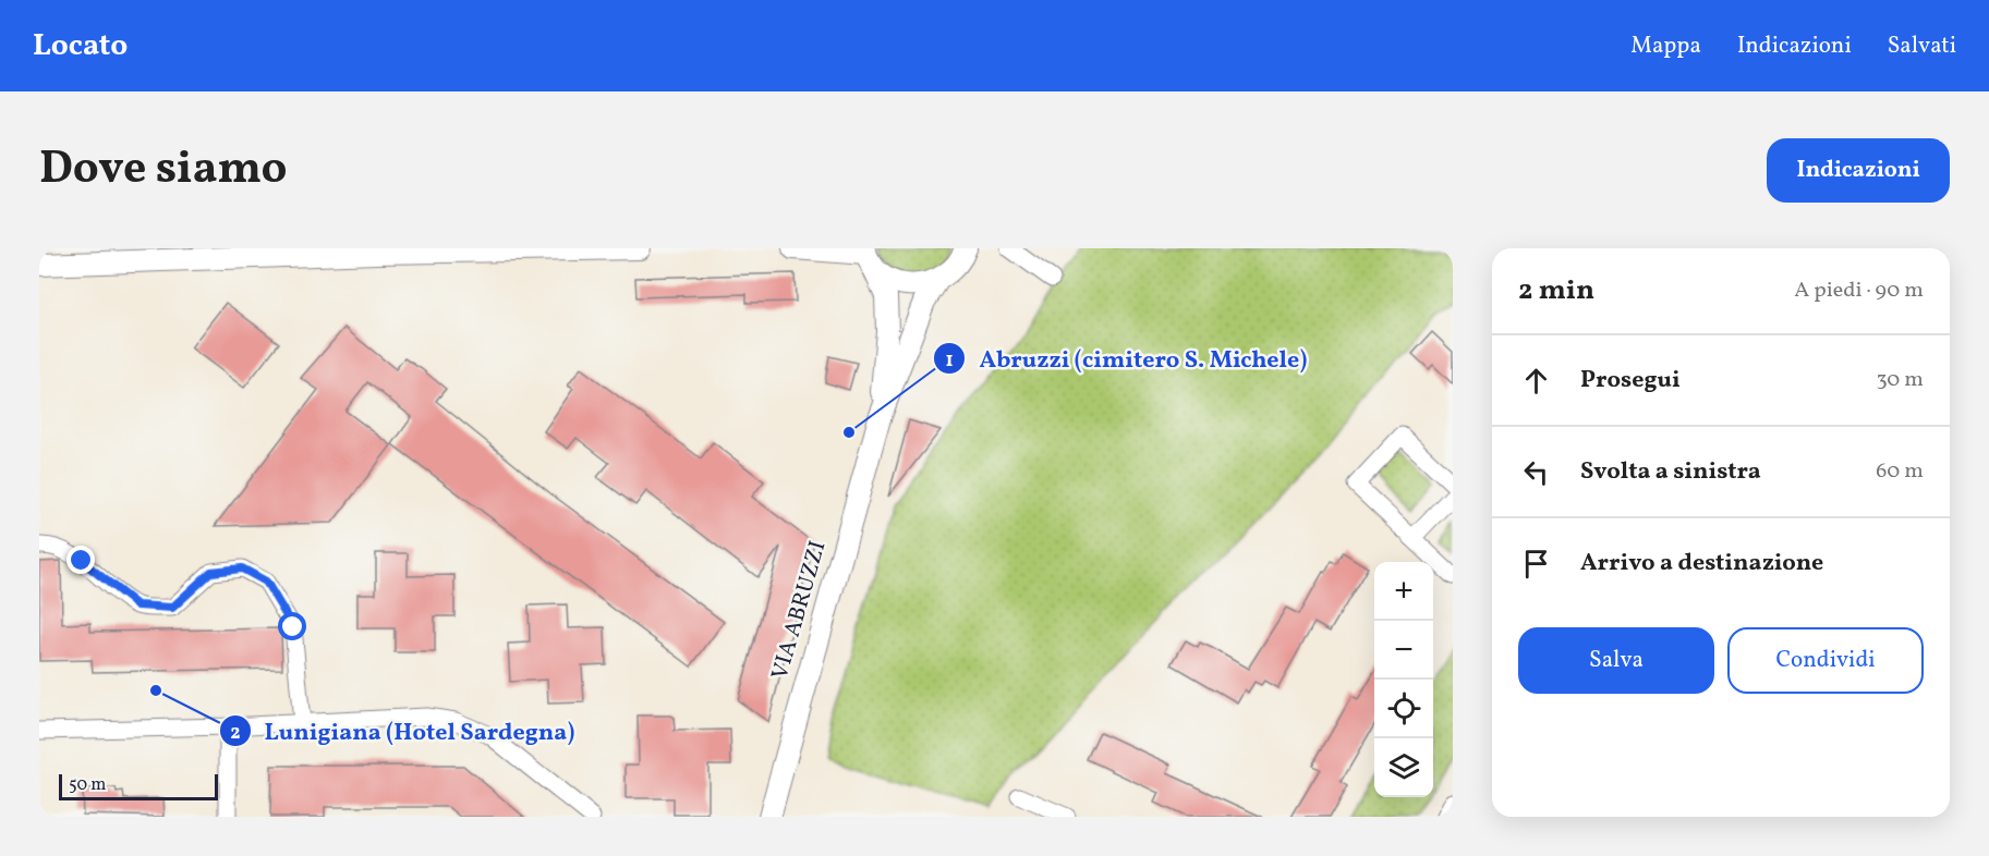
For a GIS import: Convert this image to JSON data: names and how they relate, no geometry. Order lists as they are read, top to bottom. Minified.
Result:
{"streets":{"street":["VIA ABRUZZI"]},"places":["Abruzzi (cimitero S. Michele)","Lunigiana (Hotel Sardegna)"],"scale_bar":"50 m","page":{"header":"Locato","nav":["Mappa","Indicazioni","Salvati"],"title":"Dove siamo","buttons":["Indicazioni",["Salva","Condividi"]],"heading":["2 min","A piedi · 90 m"],"list":[["Prosegui","30 m"],["Svolta a sinistra","60 m"],"Arrivo a destinazione"],"map_buttons":["+","−"],"scale":"50 m"}}
